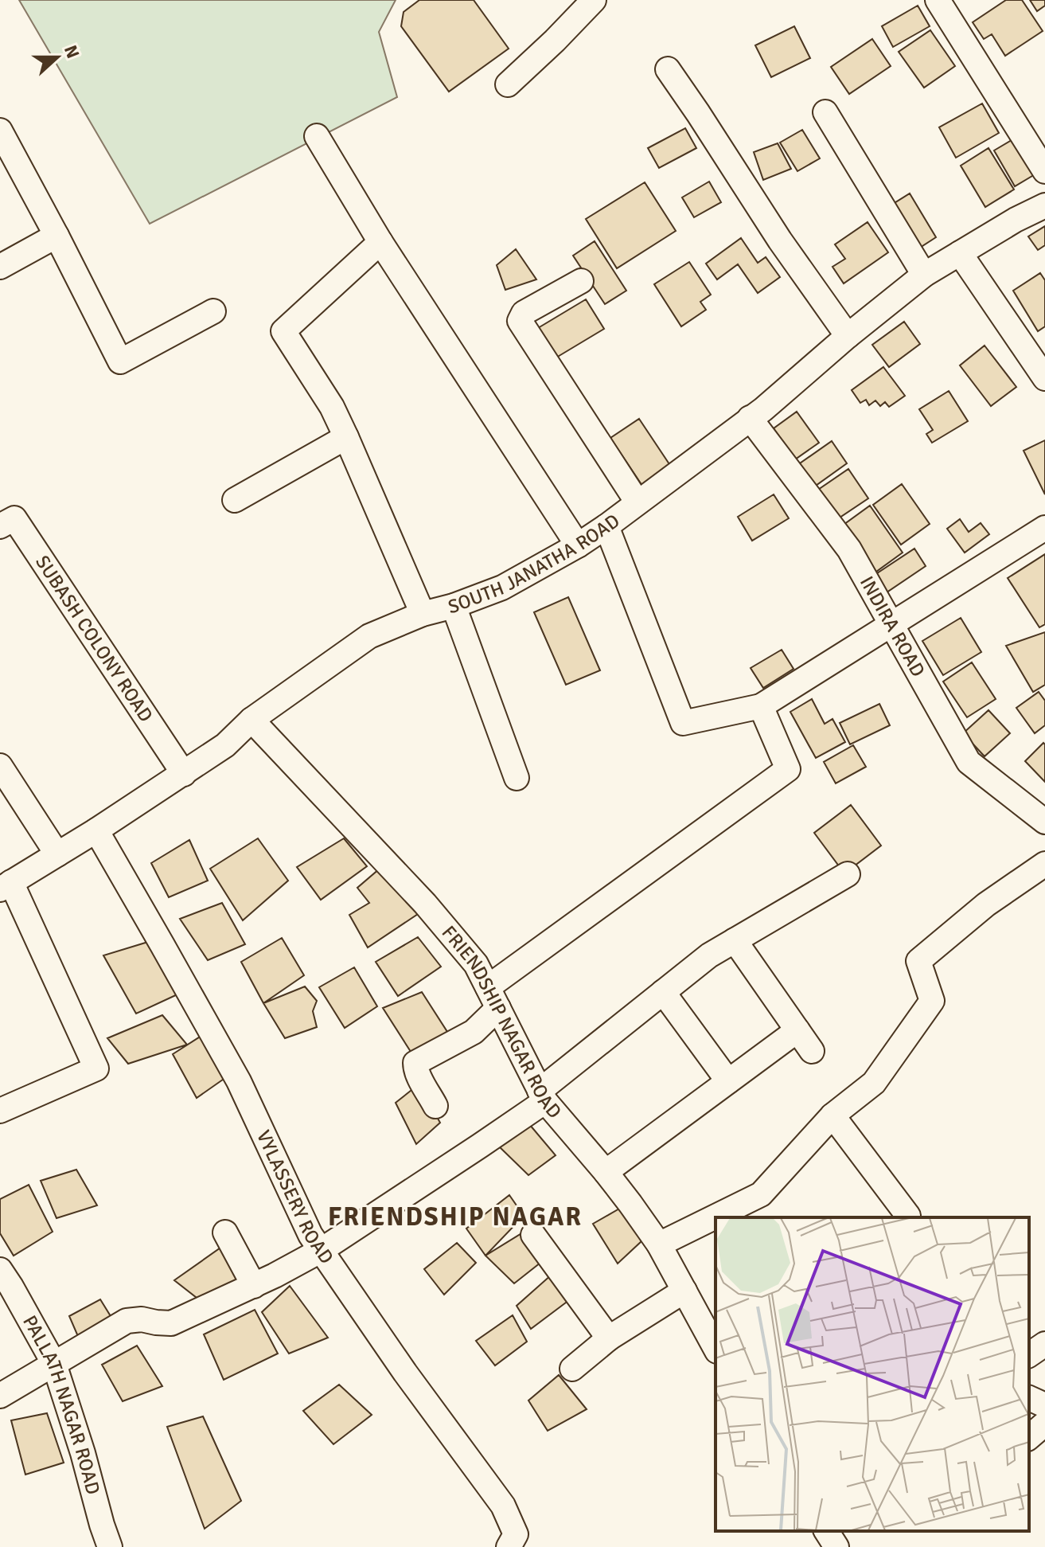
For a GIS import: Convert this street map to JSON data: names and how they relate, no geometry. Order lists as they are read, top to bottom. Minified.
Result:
{"streets":{"street":["SOUTH JANATHA ROAD","INDIRA ROAD","SUBASH COLONY ROAD","FRIENDSHIP NAGAR ROAD","VYLASSERY ROAD","PALLATH NAGAR ROAD"]},"crossings":[["SOUTH JANATHA ROAD","INDIRA ROAD"],["SOUTH JANATHA ROAD","SUBASH COLONY ROAD"],["SOUTH JANATHA ROAD","FRIENDSHIP NAGAR ROAD"],["SOUTH JANATHA ROAD","VYLASSERY ROAD"]],"districts":["FRIENDSHIP NAGAR"],"north":"right"}
